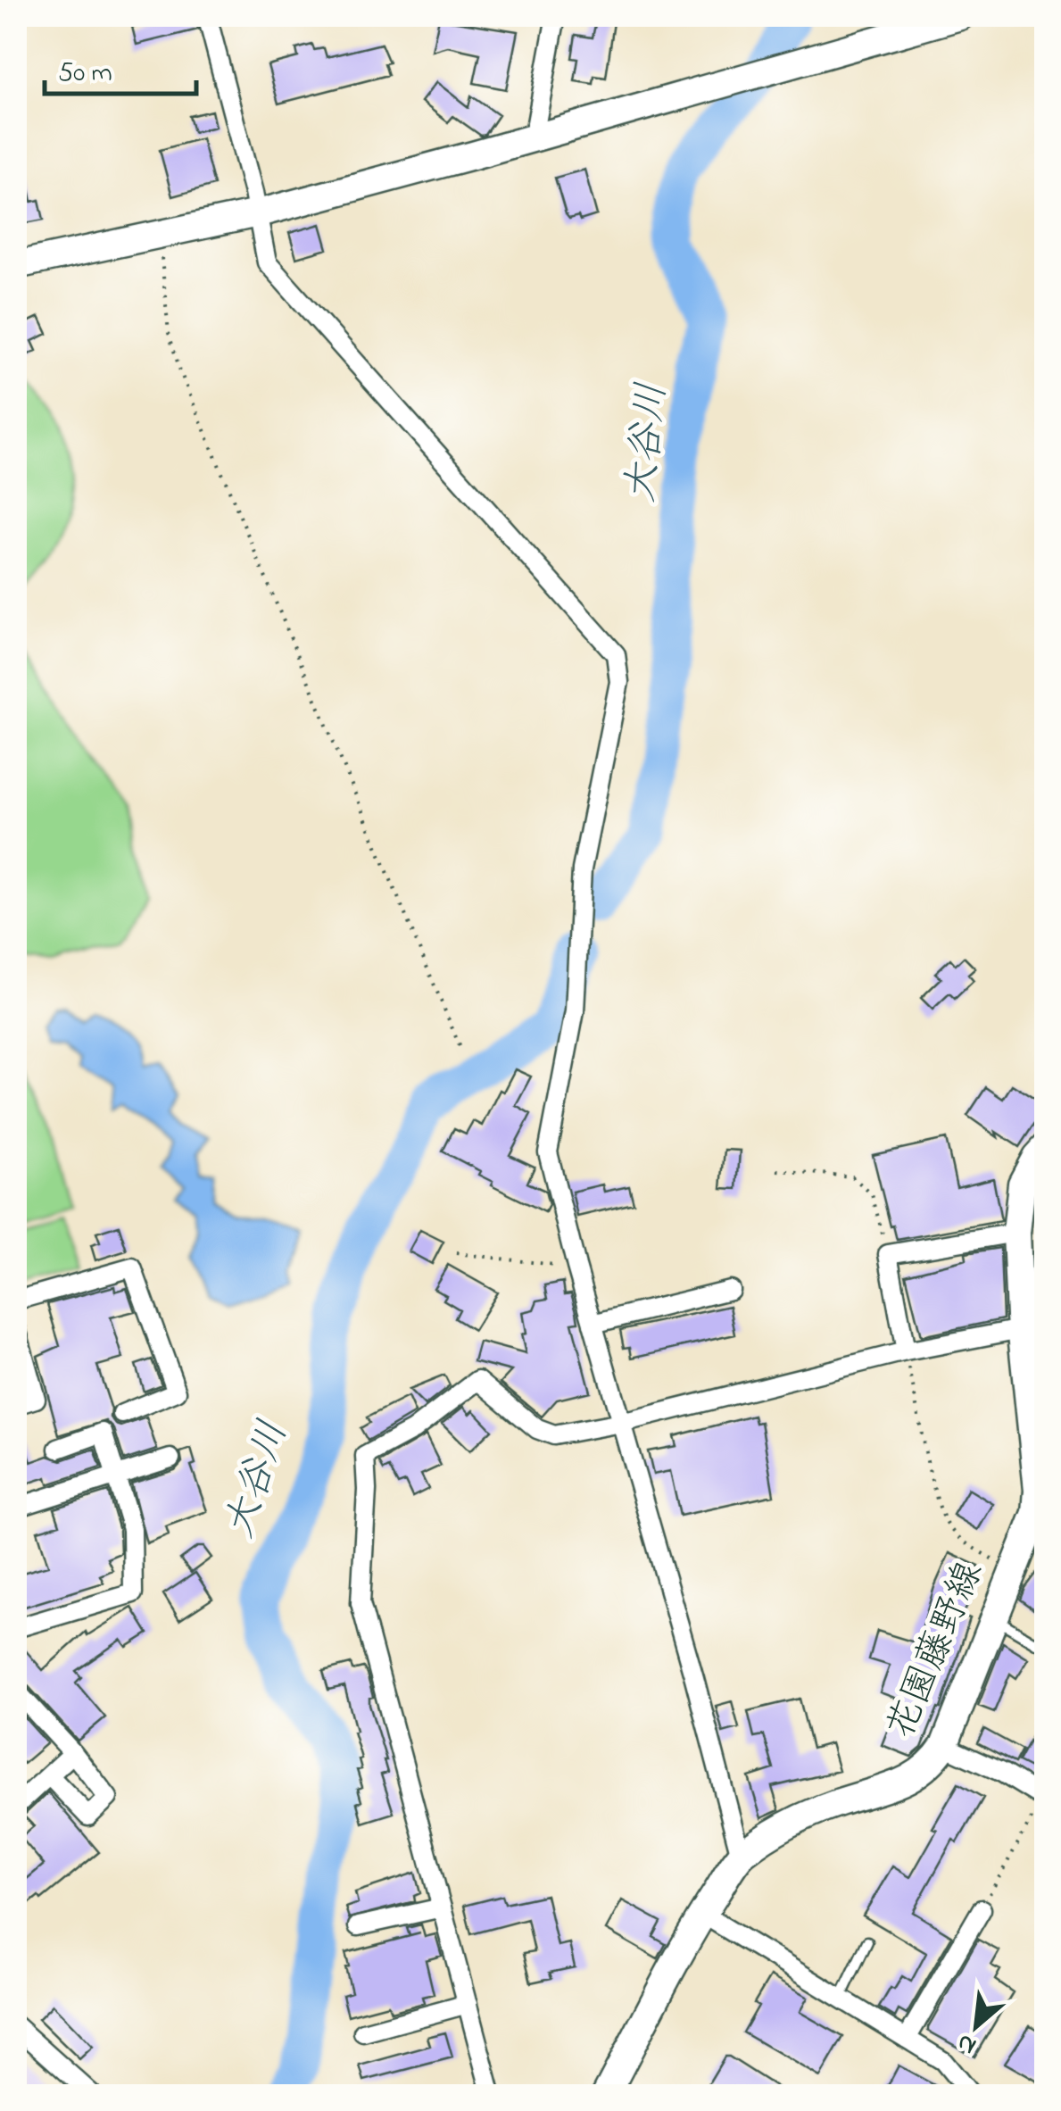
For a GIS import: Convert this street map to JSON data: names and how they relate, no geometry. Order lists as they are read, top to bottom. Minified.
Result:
{"streets":{"main road":["花園藤野線"]},"water":["大谷川"],"scale_bar":"50 m","north":"bottom left"}
